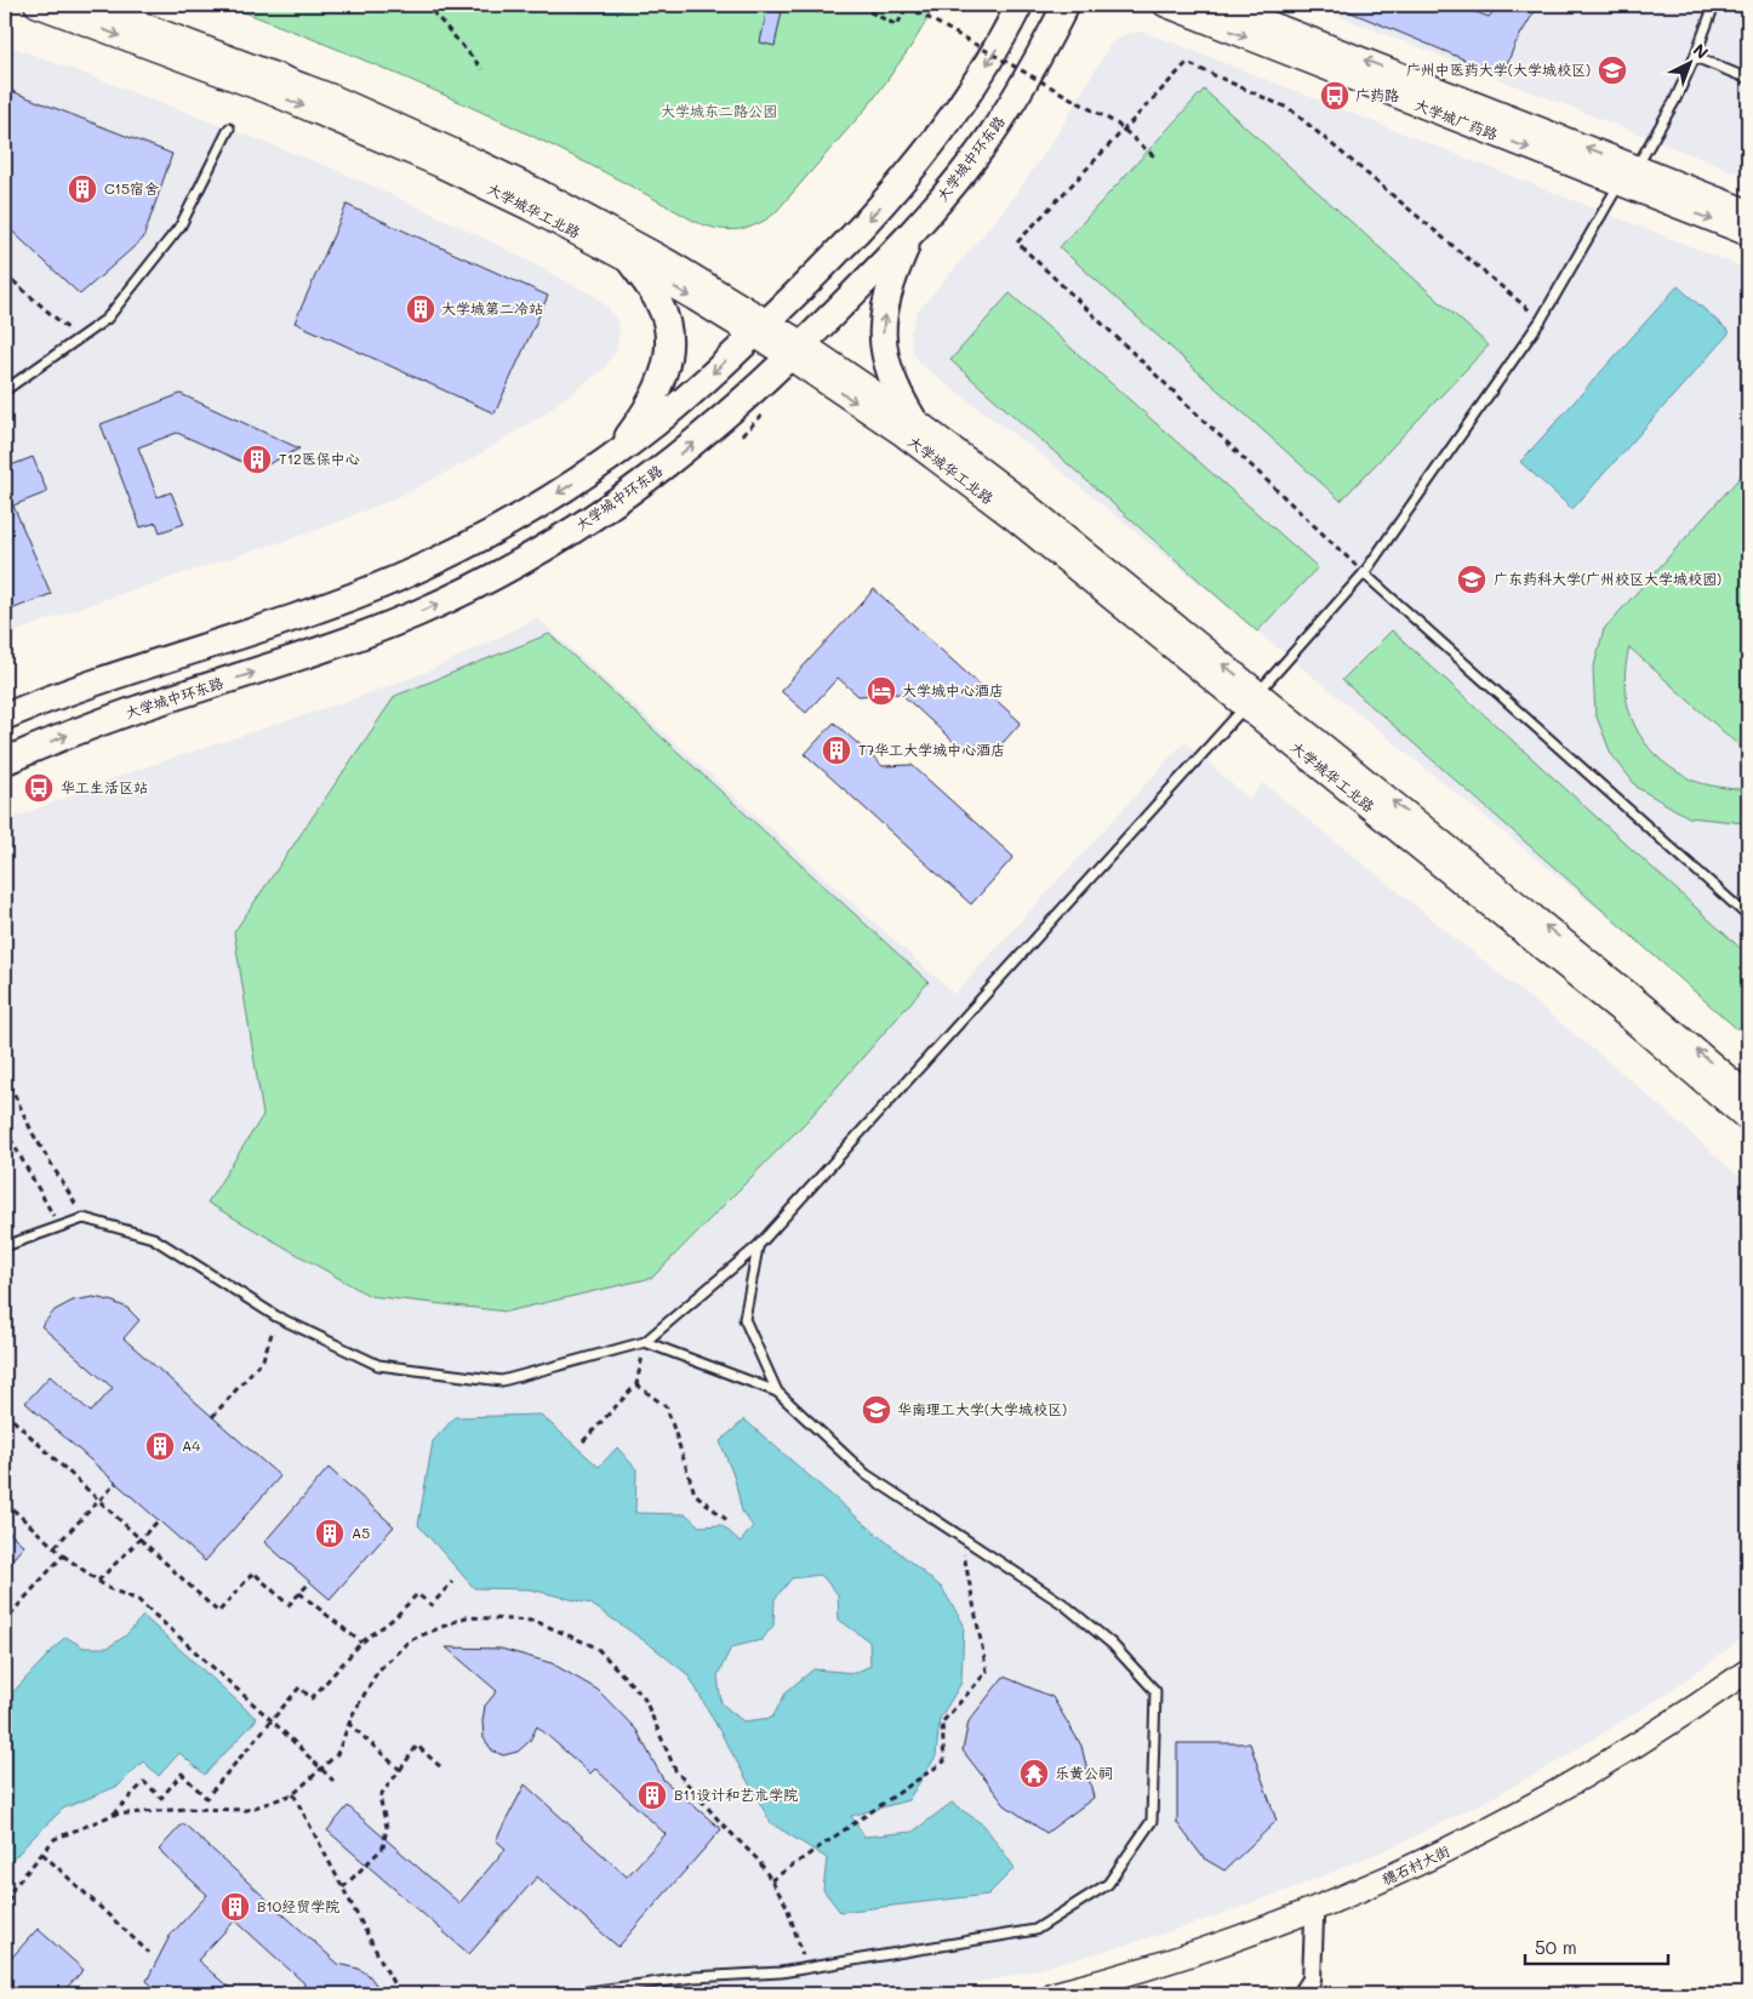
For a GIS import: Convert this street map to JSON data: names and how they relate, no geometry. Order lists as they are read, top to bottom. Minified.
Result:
{"streets":{"main road":["大学城广药路","大学城中环东路","大学城华工北路","穗石村大街"]},"crossings":[["大学城中环东路","大学城华工北路"]],"parks":["大学城东二路公园"],"places":{"school or university":["广州中医药大学(大学城校区)","广东药科大学(广州校区大学城校园)","华南理工大学(大学城校区)"],"bus stop":["广药路","华工生活区站"],"building":["C15宿舍","大学城第二冷站","T12医保中心","T7华工大学城中心酒店","A4","A5","B11设计和艺术学院","B10经贸学院"],"hotel":["大学城中心酒店"],"temple":["乐黄公祠"]},"scale_bar":"50 m","north":"top right"}
